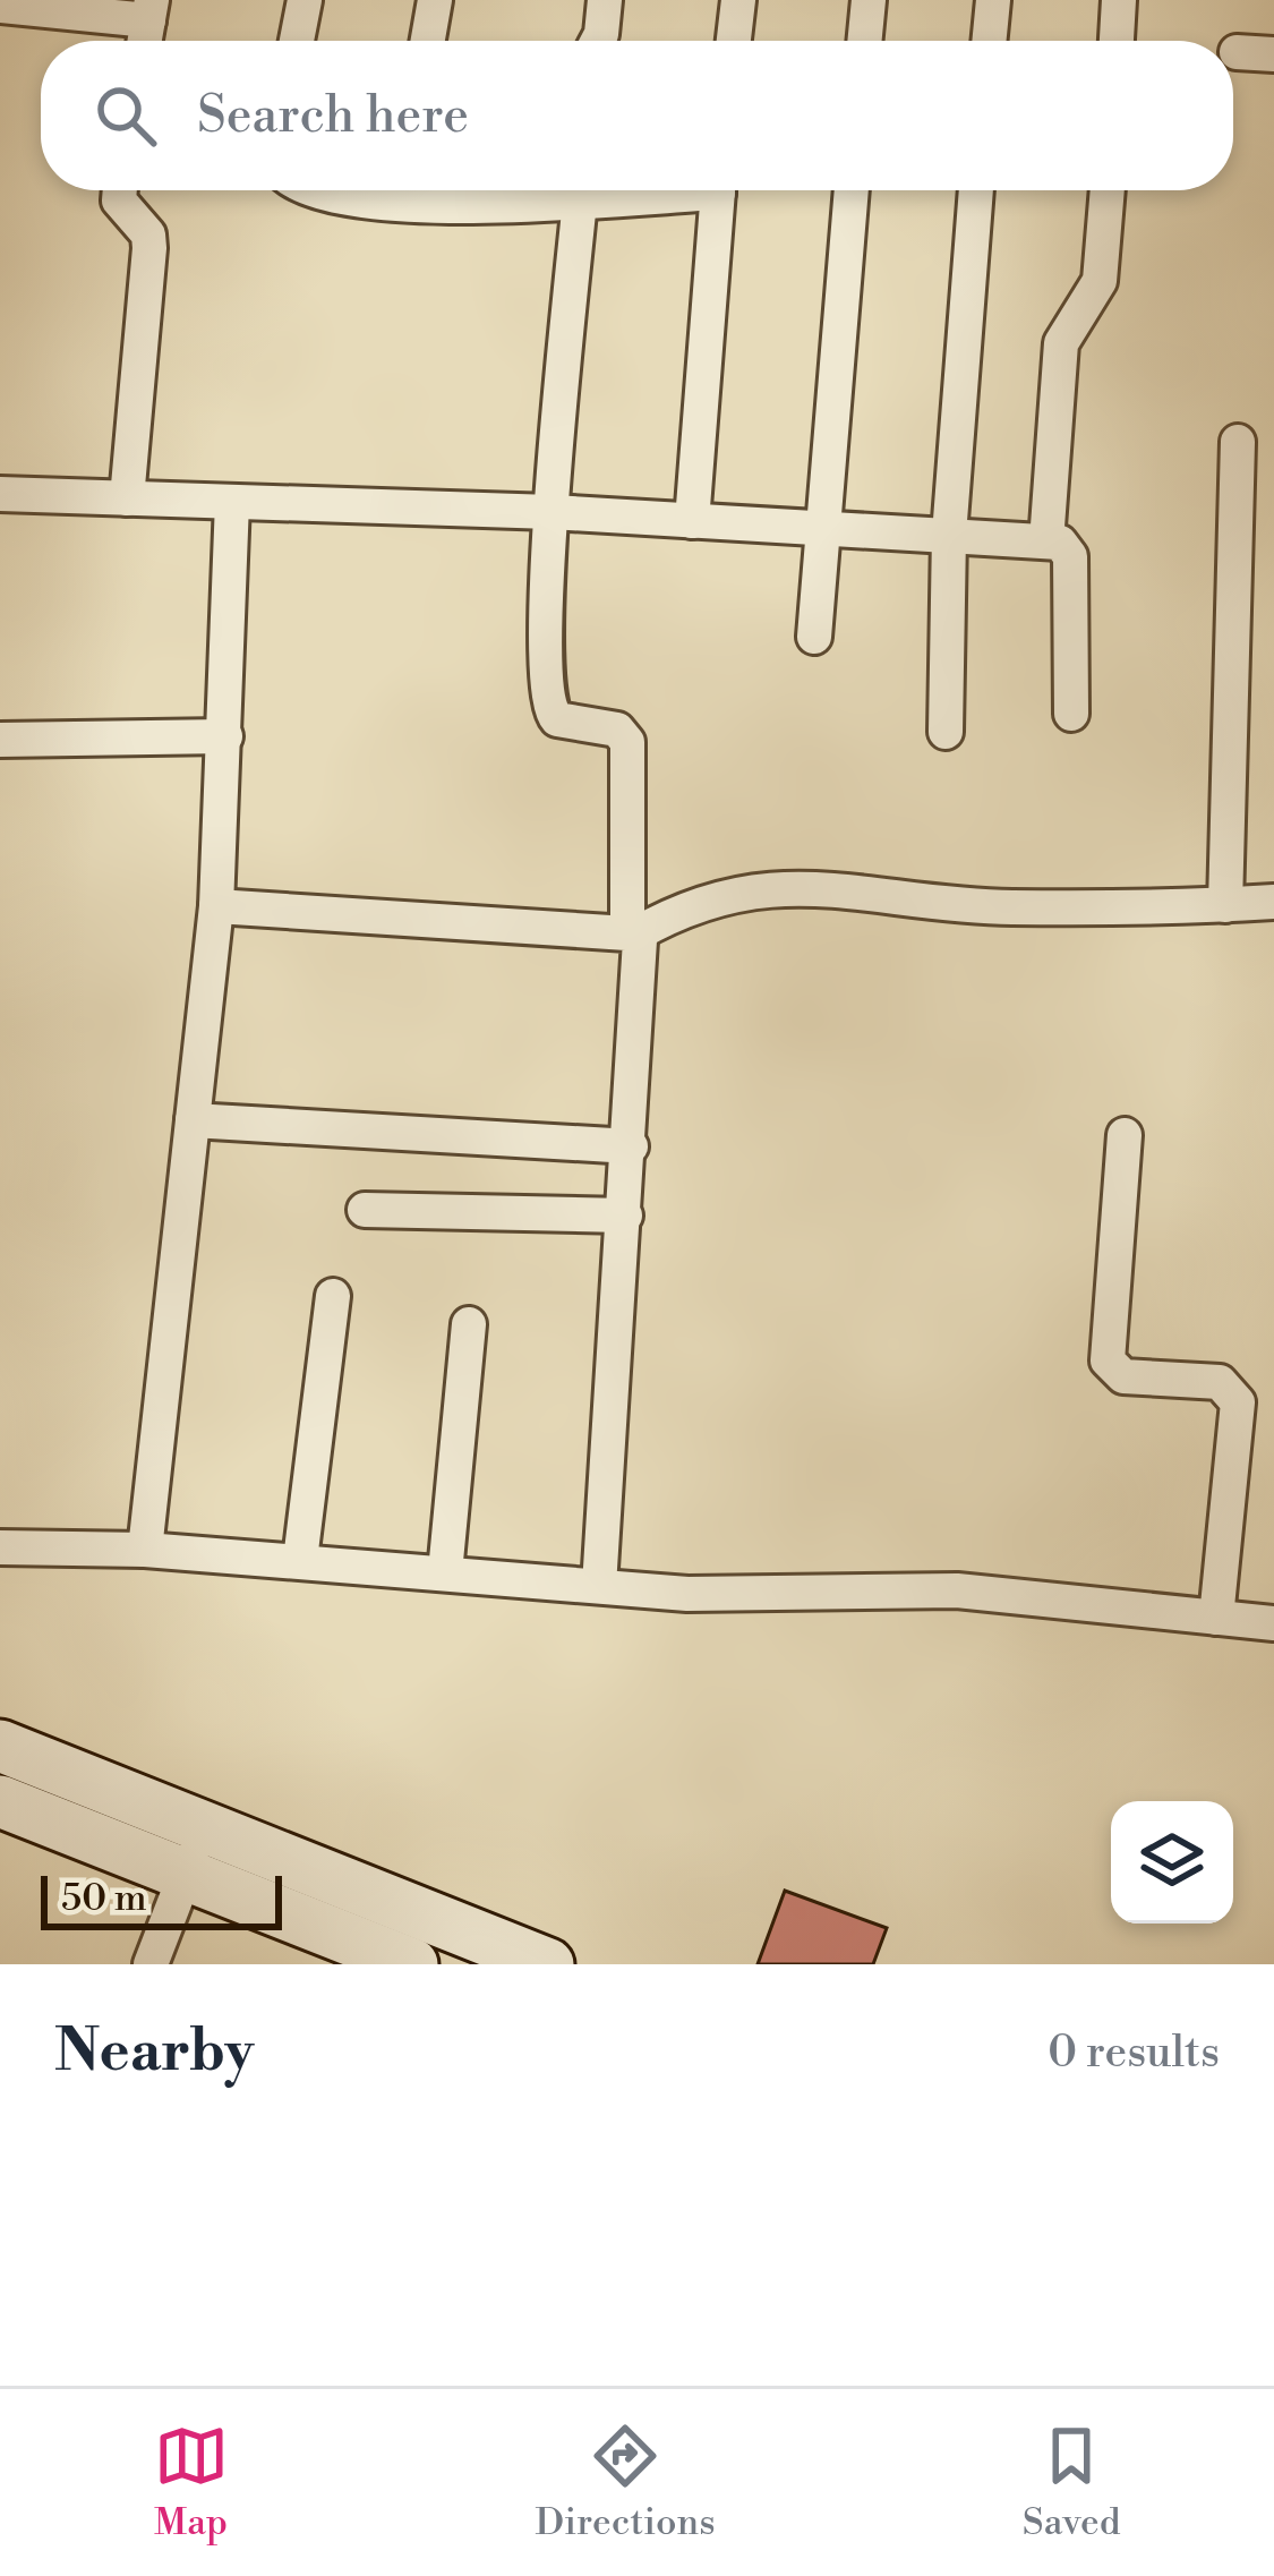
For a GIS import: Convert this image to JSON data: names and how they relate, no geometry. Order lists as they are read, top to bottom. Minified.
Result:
{"scale_bar":"50 m","page":{"search":"Search here","scale":"50 m","heading":["Nearby","0 results"],"nav":["Map","Directions","Saved"]}}
